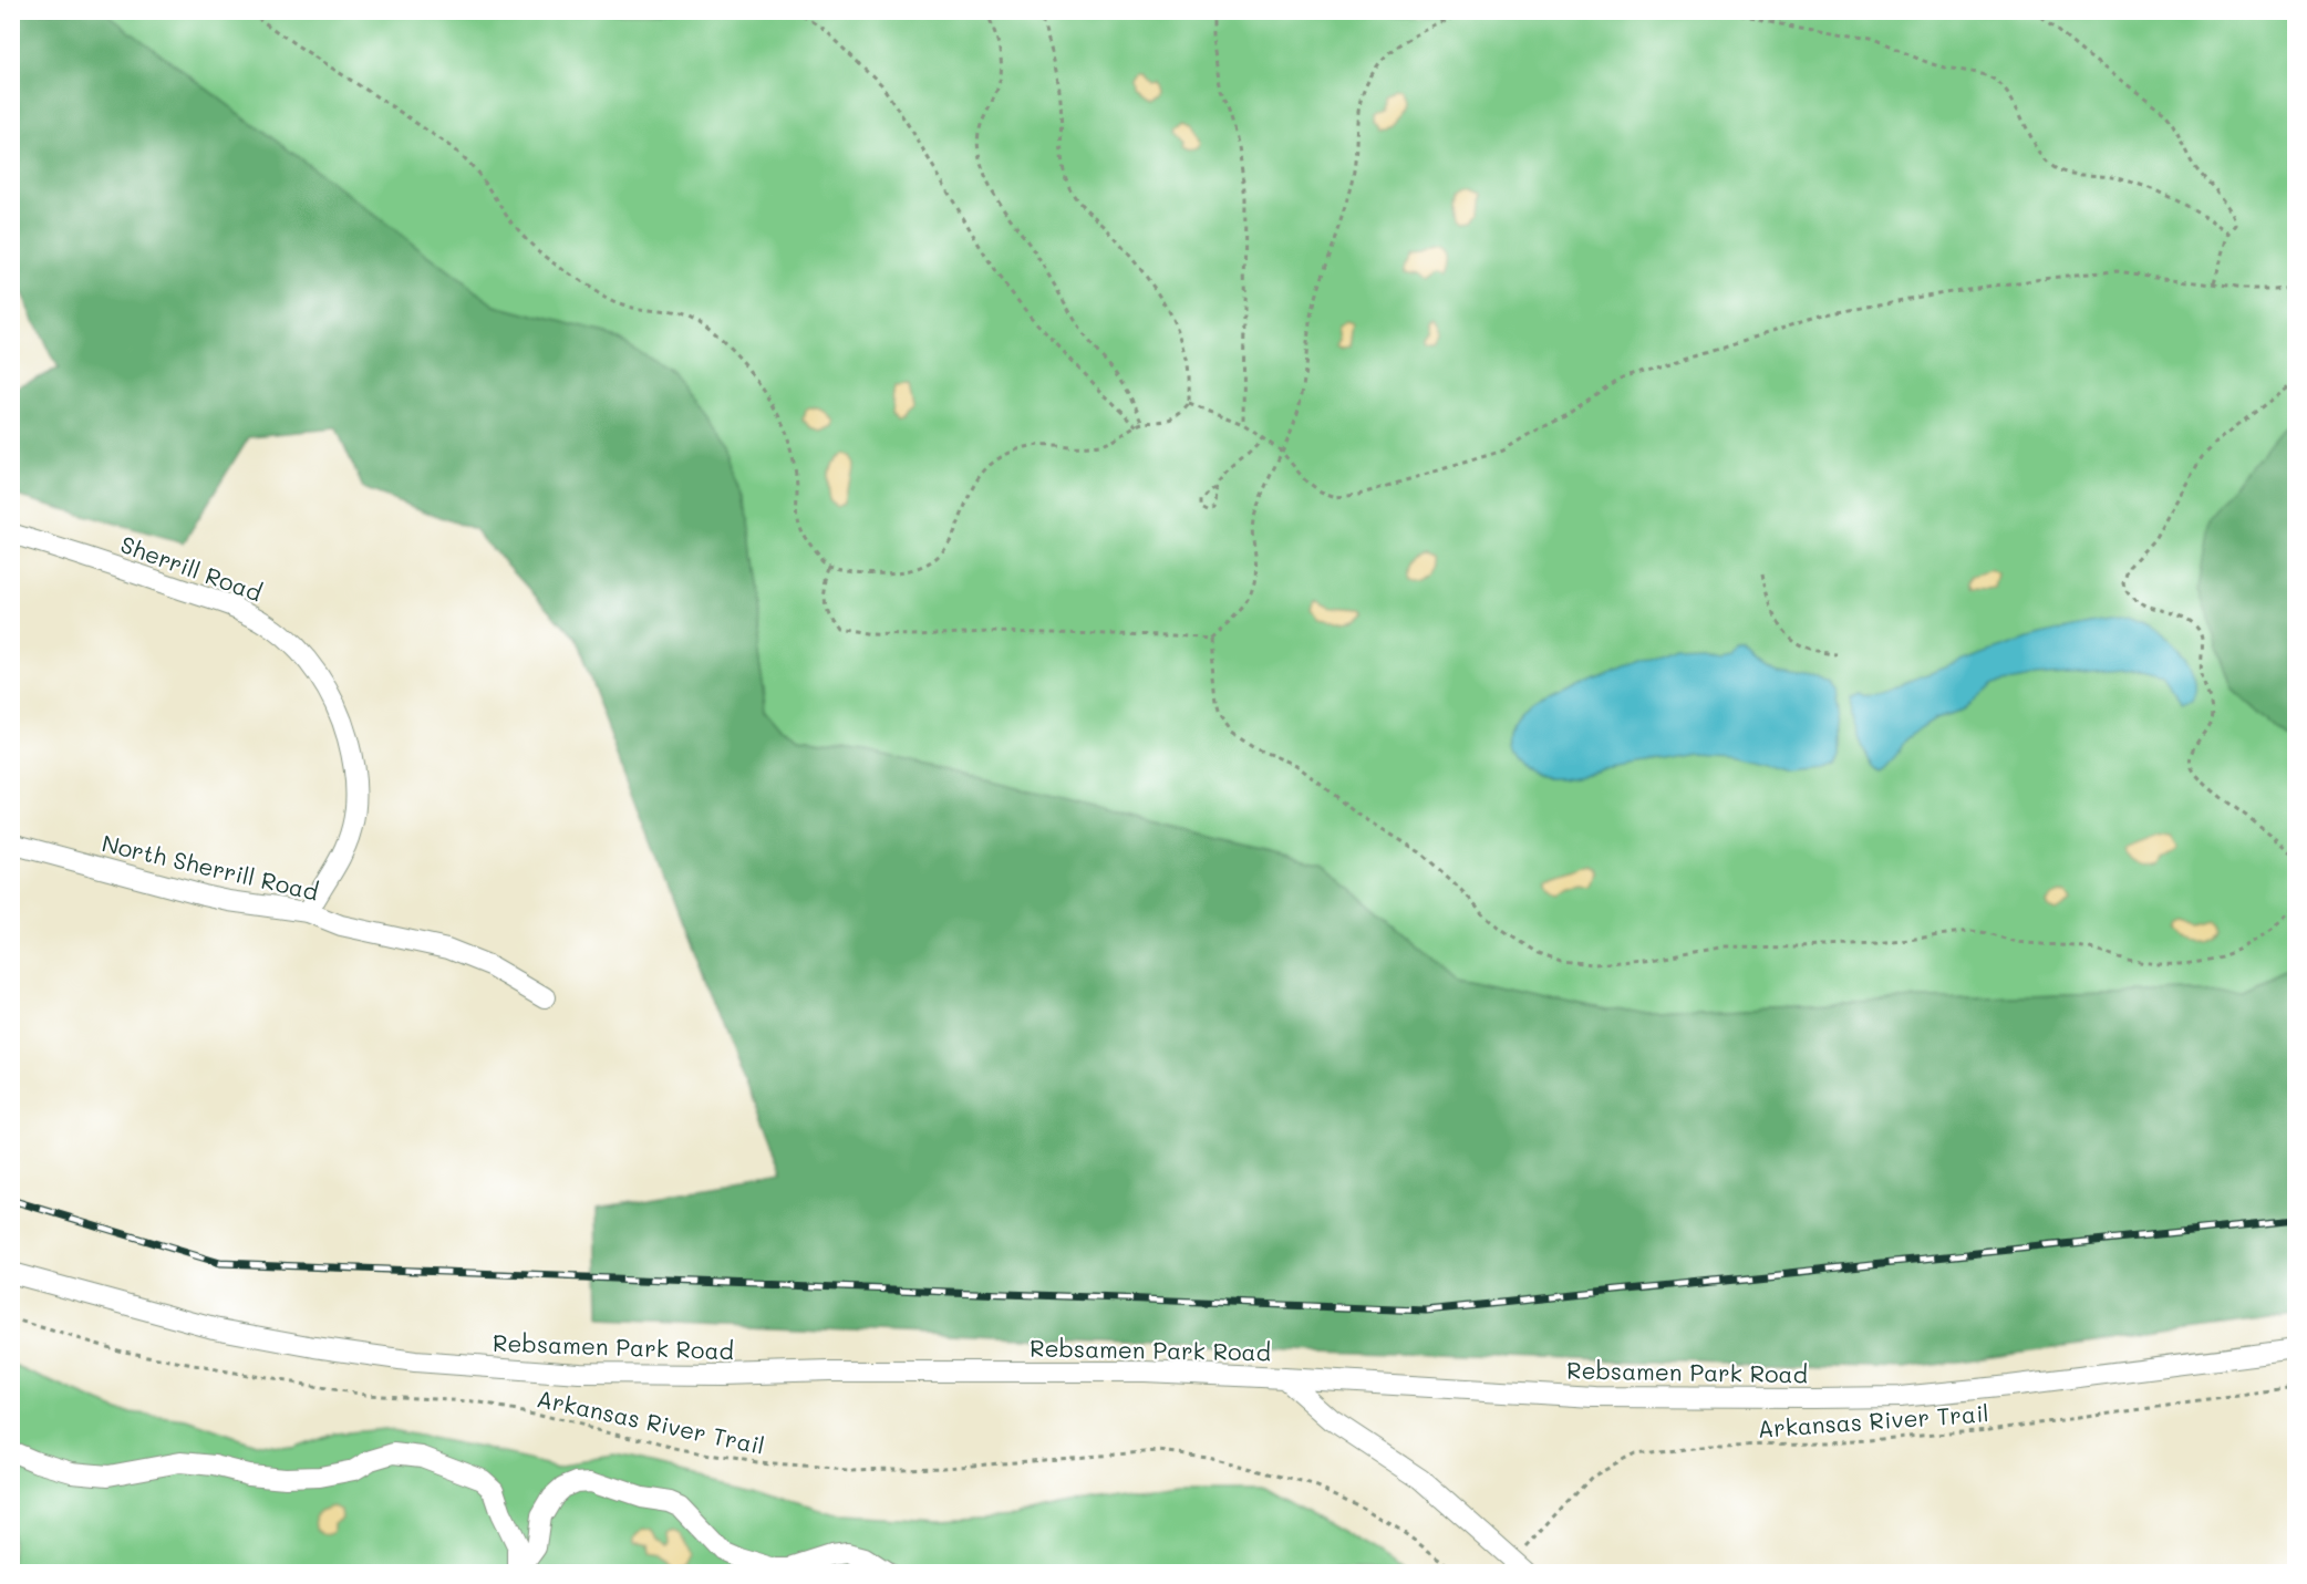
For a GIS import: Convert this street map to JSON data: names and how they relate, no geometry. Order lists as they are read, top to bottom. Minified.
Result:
{"streets":{"street":["Sherrill Road","North Sherrill Road","Rebsamen Park Road"],"path":["Arkansas River Trail"]},"crossings":[["Sherrill Road","North Sherrill Road"]]}
